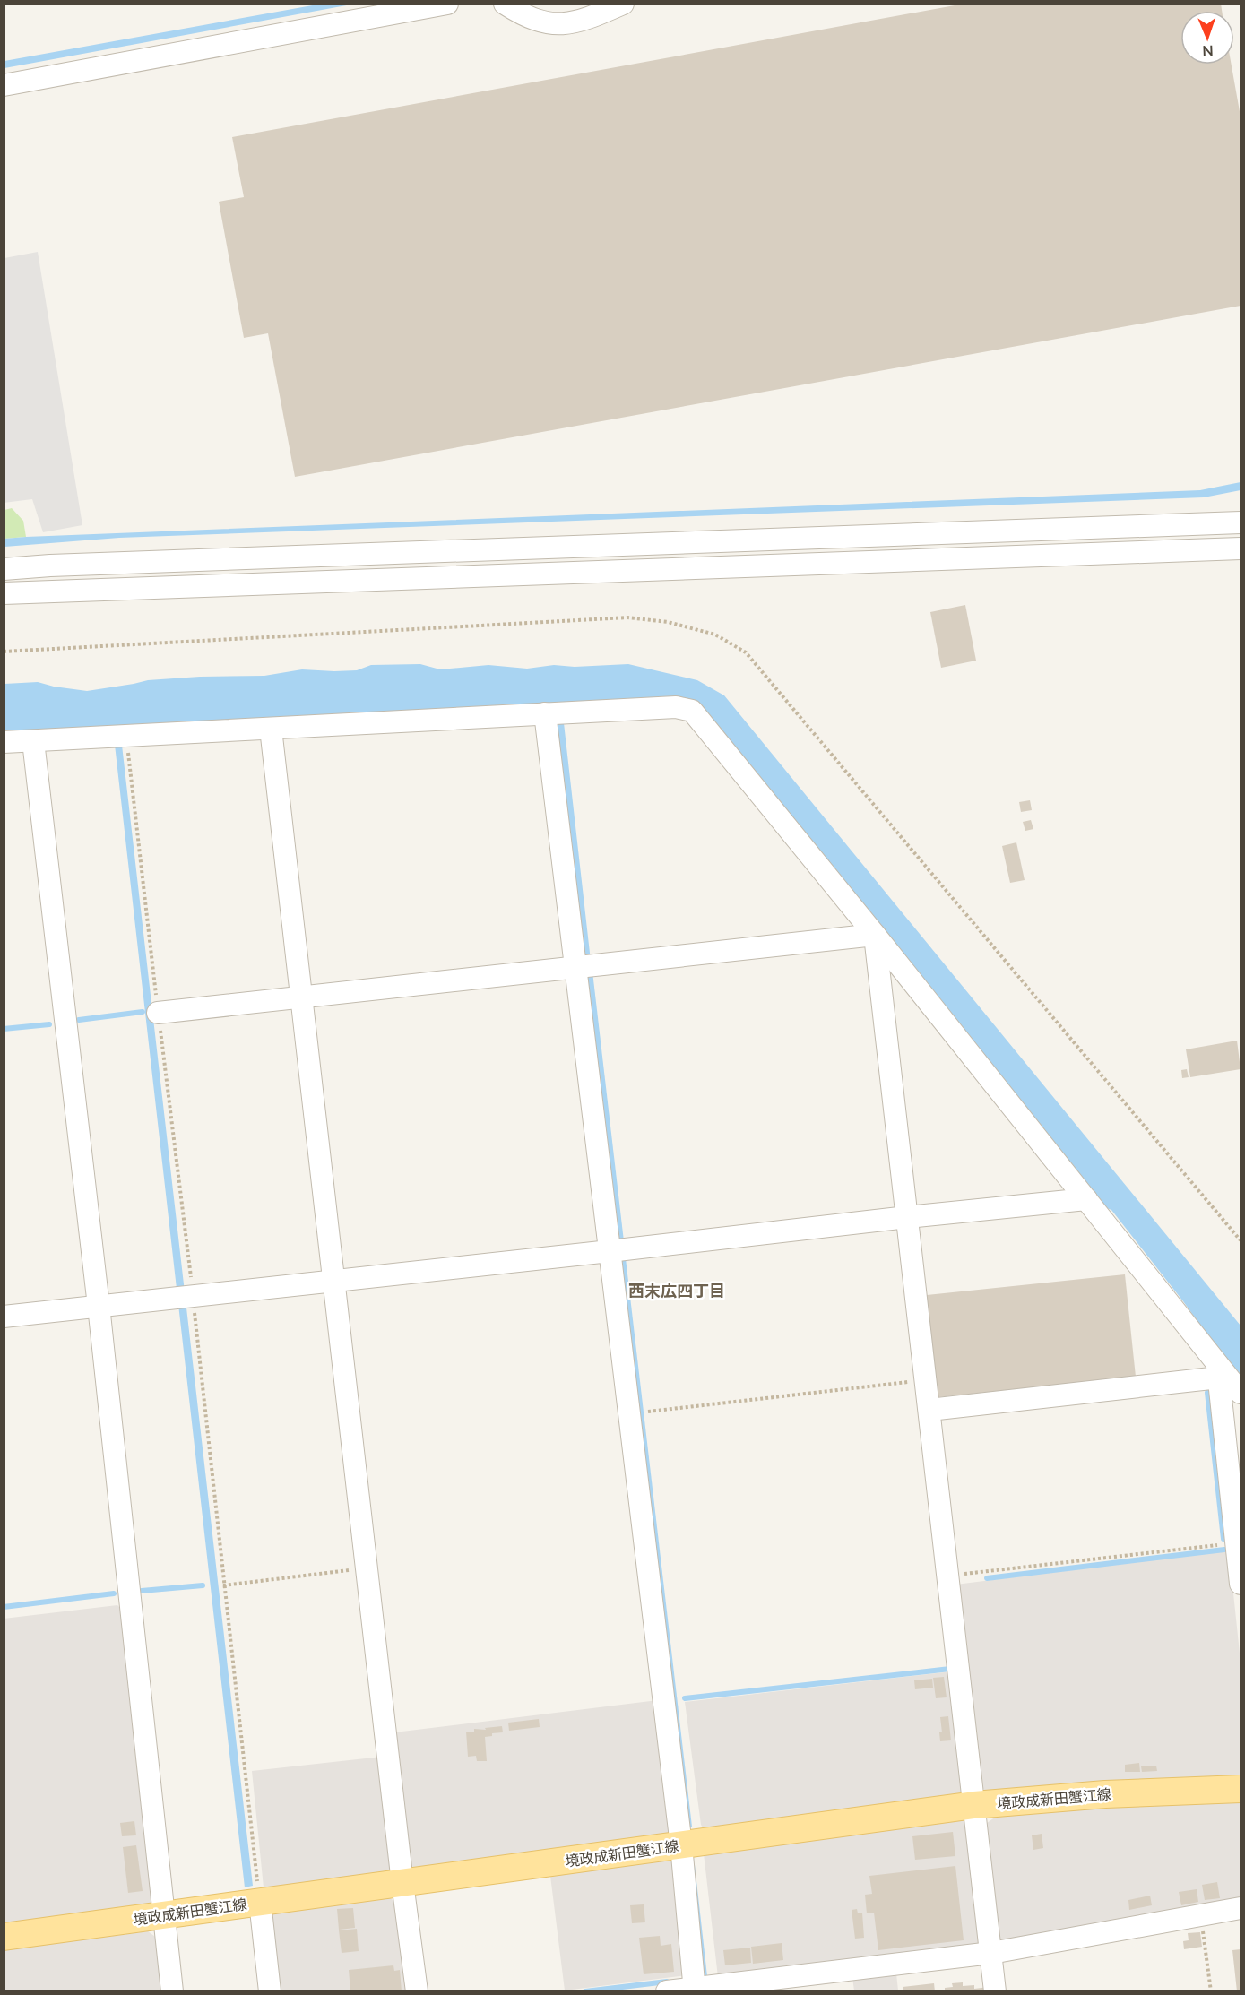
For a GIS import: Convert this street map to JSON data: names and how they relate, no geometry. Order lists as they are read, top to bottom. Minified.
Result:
{"streets":{"main road":["境政成新田蟹江線"]},"districts":["西末広四丁目"],"north":"bottom"}
